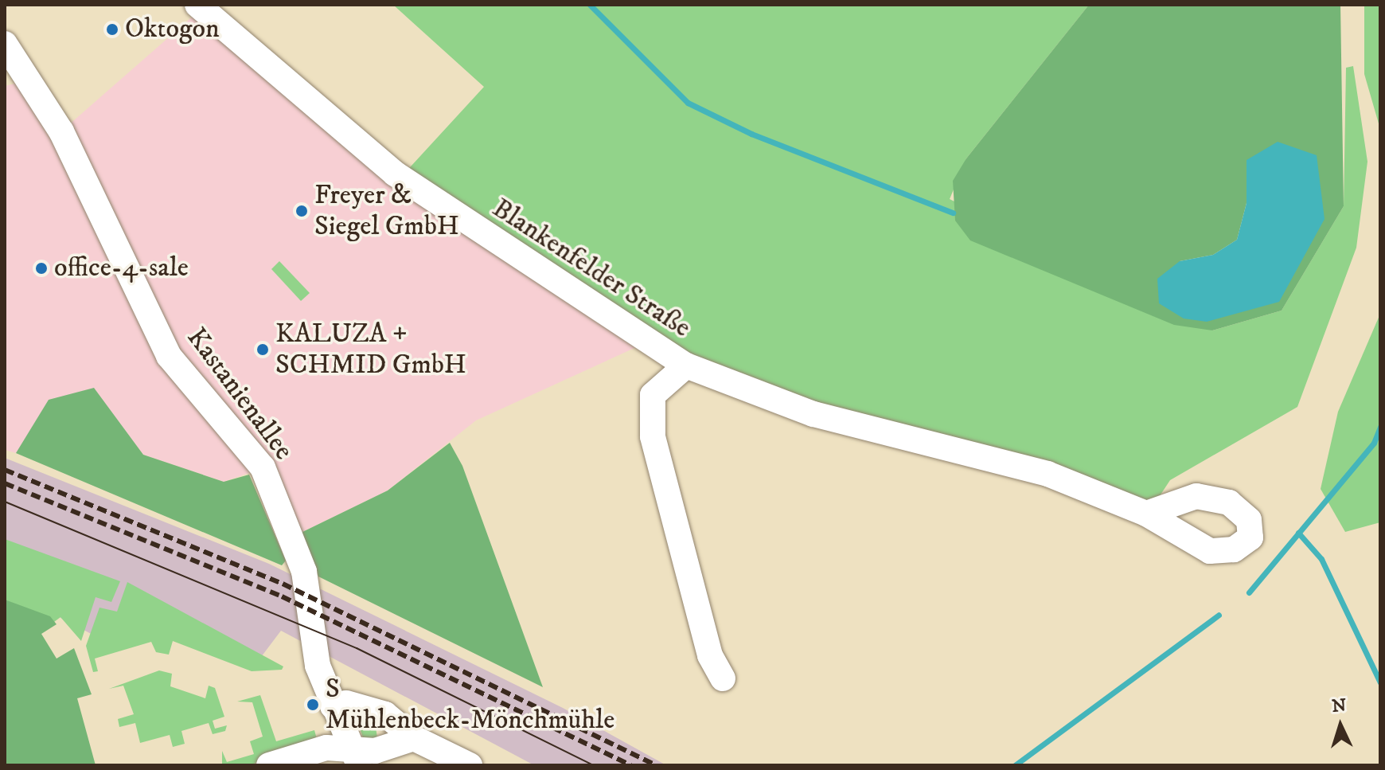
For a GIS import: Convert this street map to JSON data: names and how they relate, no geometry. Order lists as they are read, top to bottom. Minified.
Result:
{"streets":{"street":["Blankenfelder Straße","Kastanienallee"]},"places":["Oktogon","Freyer & Siegel GmbH","office-4-sale","KALUZA + SCHMID GmbH","S Mühlenbeck-Mönchmühle"],"north":"top"}
